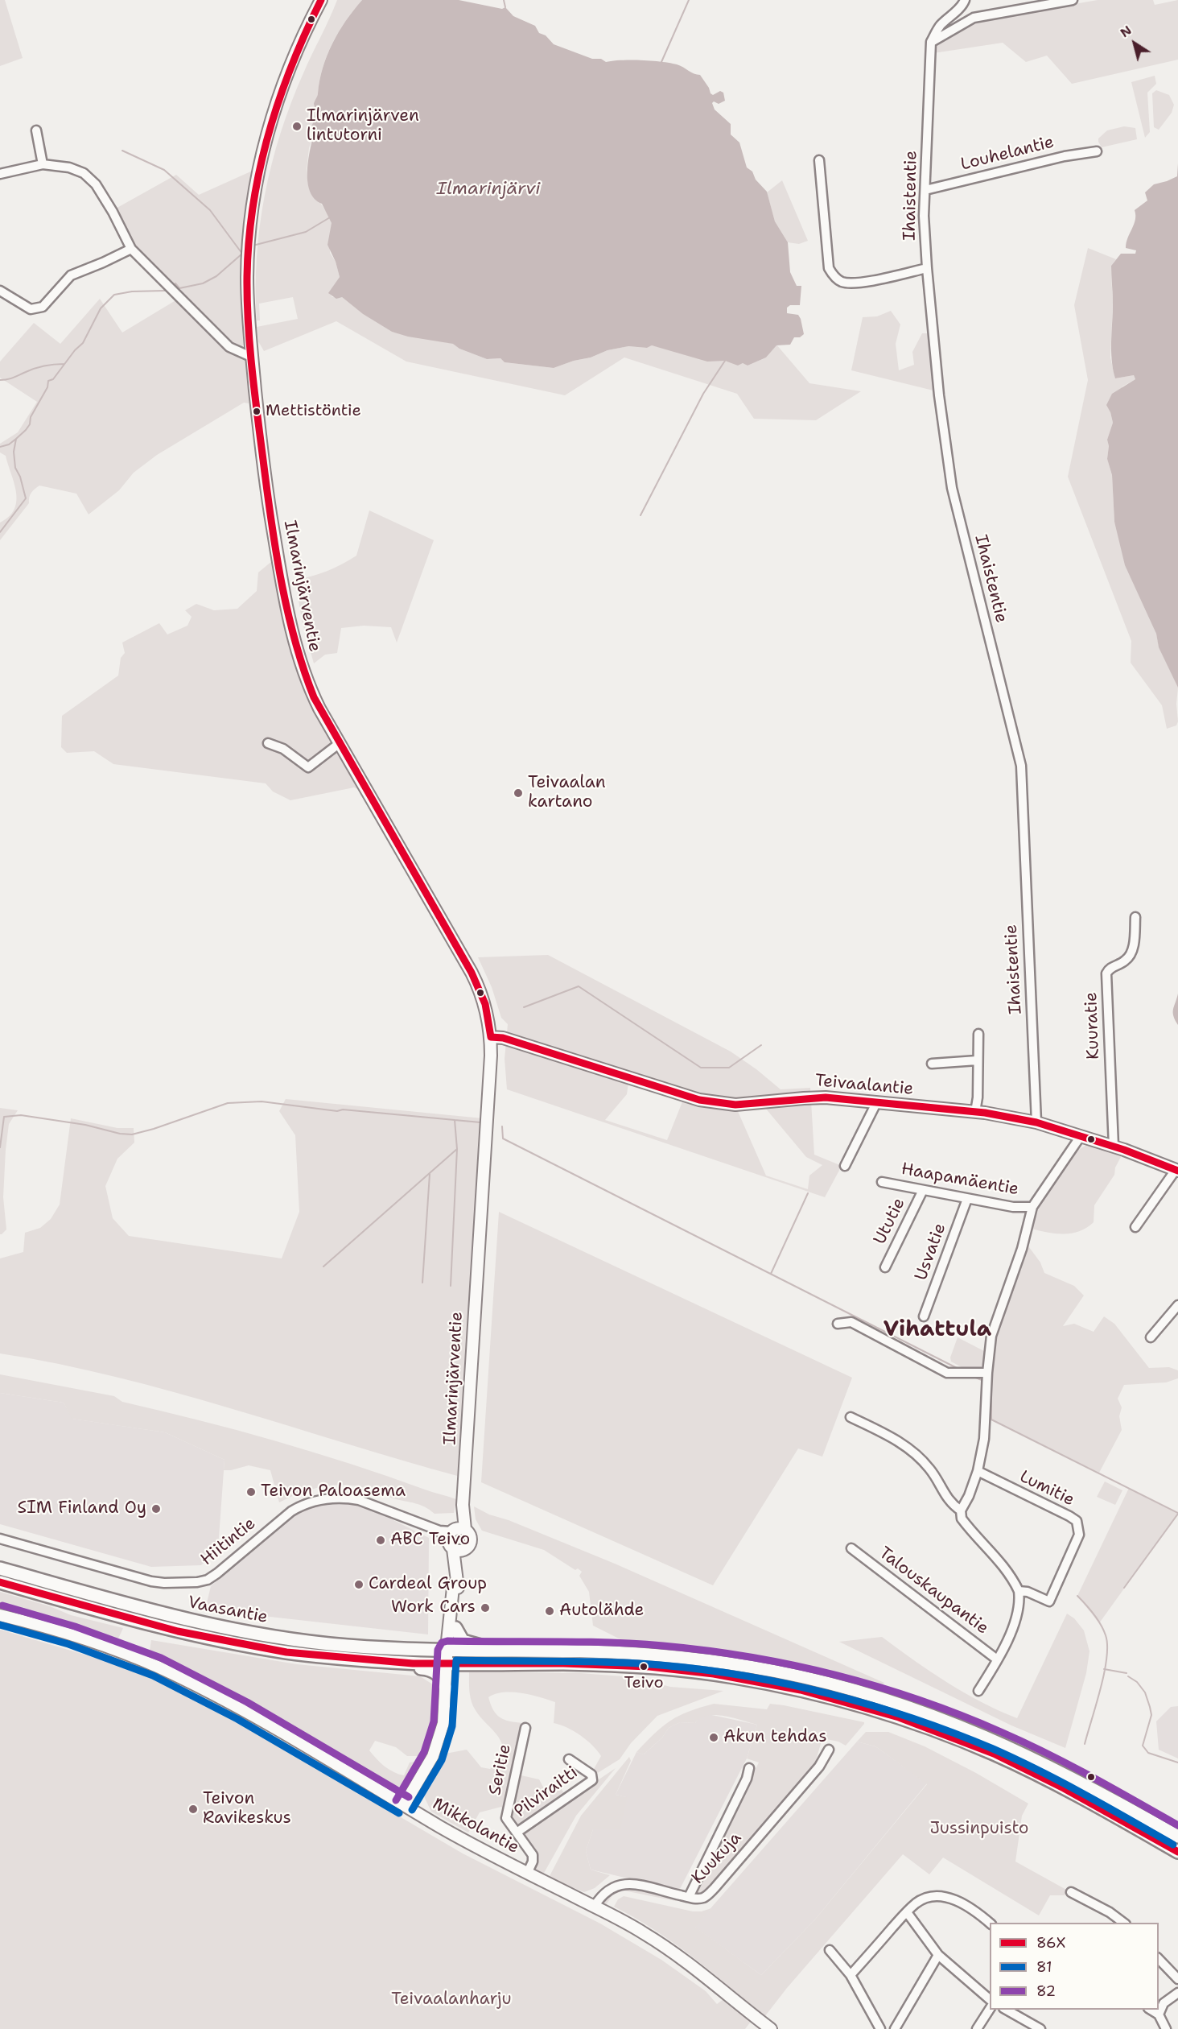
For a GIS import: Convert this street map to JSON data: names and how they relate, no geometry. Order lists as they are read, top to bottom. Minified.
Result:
{"streets":{"highway":["Vaasantie"],"main road":["Ilmarinjärventie","Teivaalantie","Mikkolantie"],"street":["Louhelantie","Ihaistentie","Kuuratie","Haapamäentie","Ututie","Usvatie","Lumitie","Hiitintie","Talouskaupantie","Seritie","Pilviraitti","Kuukuja"]},"crossings":[["Louhelantie","Ihaistentie"],["Ihaistentie","Teivaalantie"],["Ilmarinjärventie","Teivaalantie"],["Ilmarinjärventie","Hiitintie"],["Ilmarinjärventie","Vaasantie"],["Kuuratie","Teivaalantie"],["Haapamäentie","Ututie"],["Haapamäentie","Usvatie"],["Seritie","Pilviraitti"],["Mikkolantie","Kuukuja"]],"districts":["Vihattula"],"water":["Ilmarinjärvi"],"parks":["Jussinpuisto","Teivaalanharju"],"places":["Ilmarinjärven lintutorni","Mettistöntie","Teivaalan kartano","Teivon Paloasema","SIM Finland Oy","ABC Teivo","Cardeal Group","Work Cars","Autolähde","Teivo","Akun tehdas","Teivon Ravikeskus"],"lines":["transit line 86X","transit line 82","transit line 81"],"legend":["86X","81","82"],"north":"top left"}
